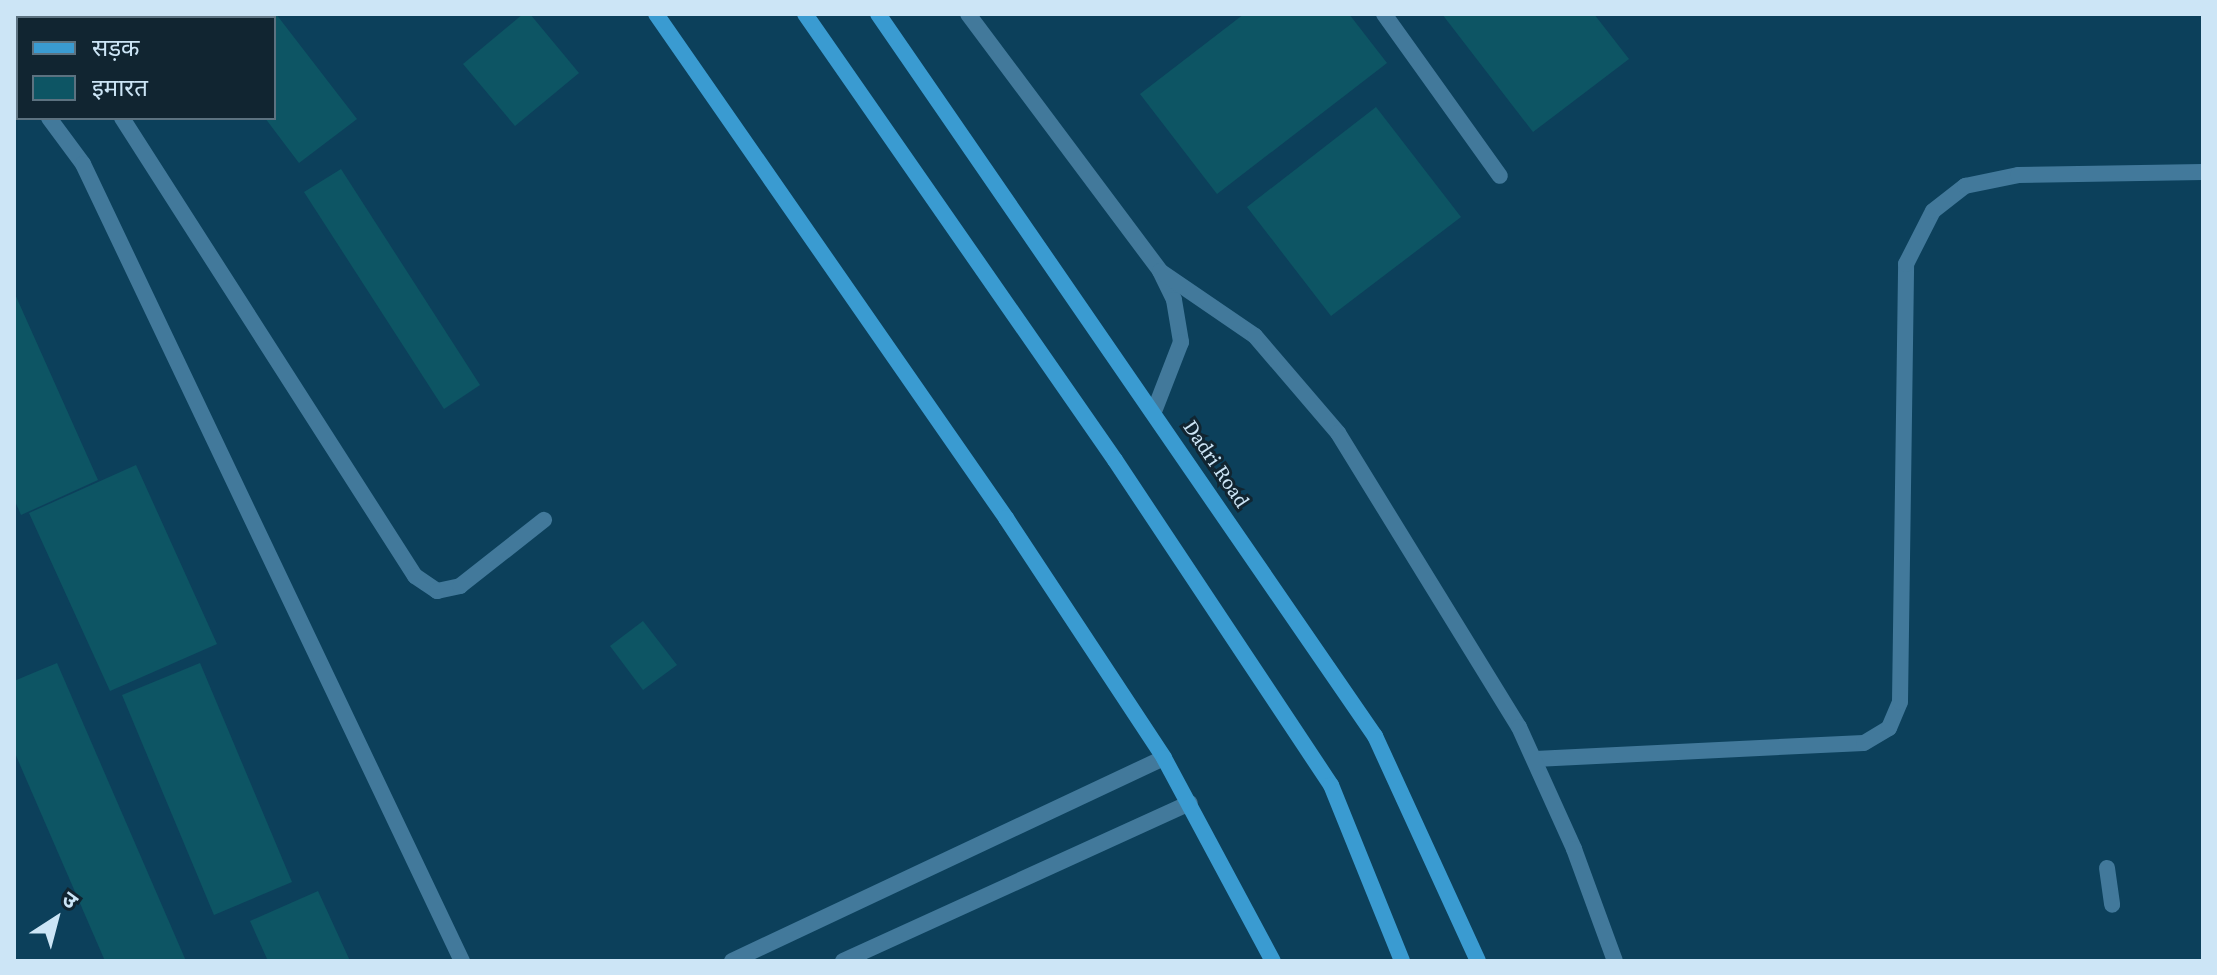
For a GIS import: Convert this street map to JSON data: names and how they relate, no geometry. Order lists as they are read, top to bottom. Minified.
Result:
{"streets":{"main road":["Dadri Road"]},"legend":["सड़क","इमारत"],"north":"top right"}
